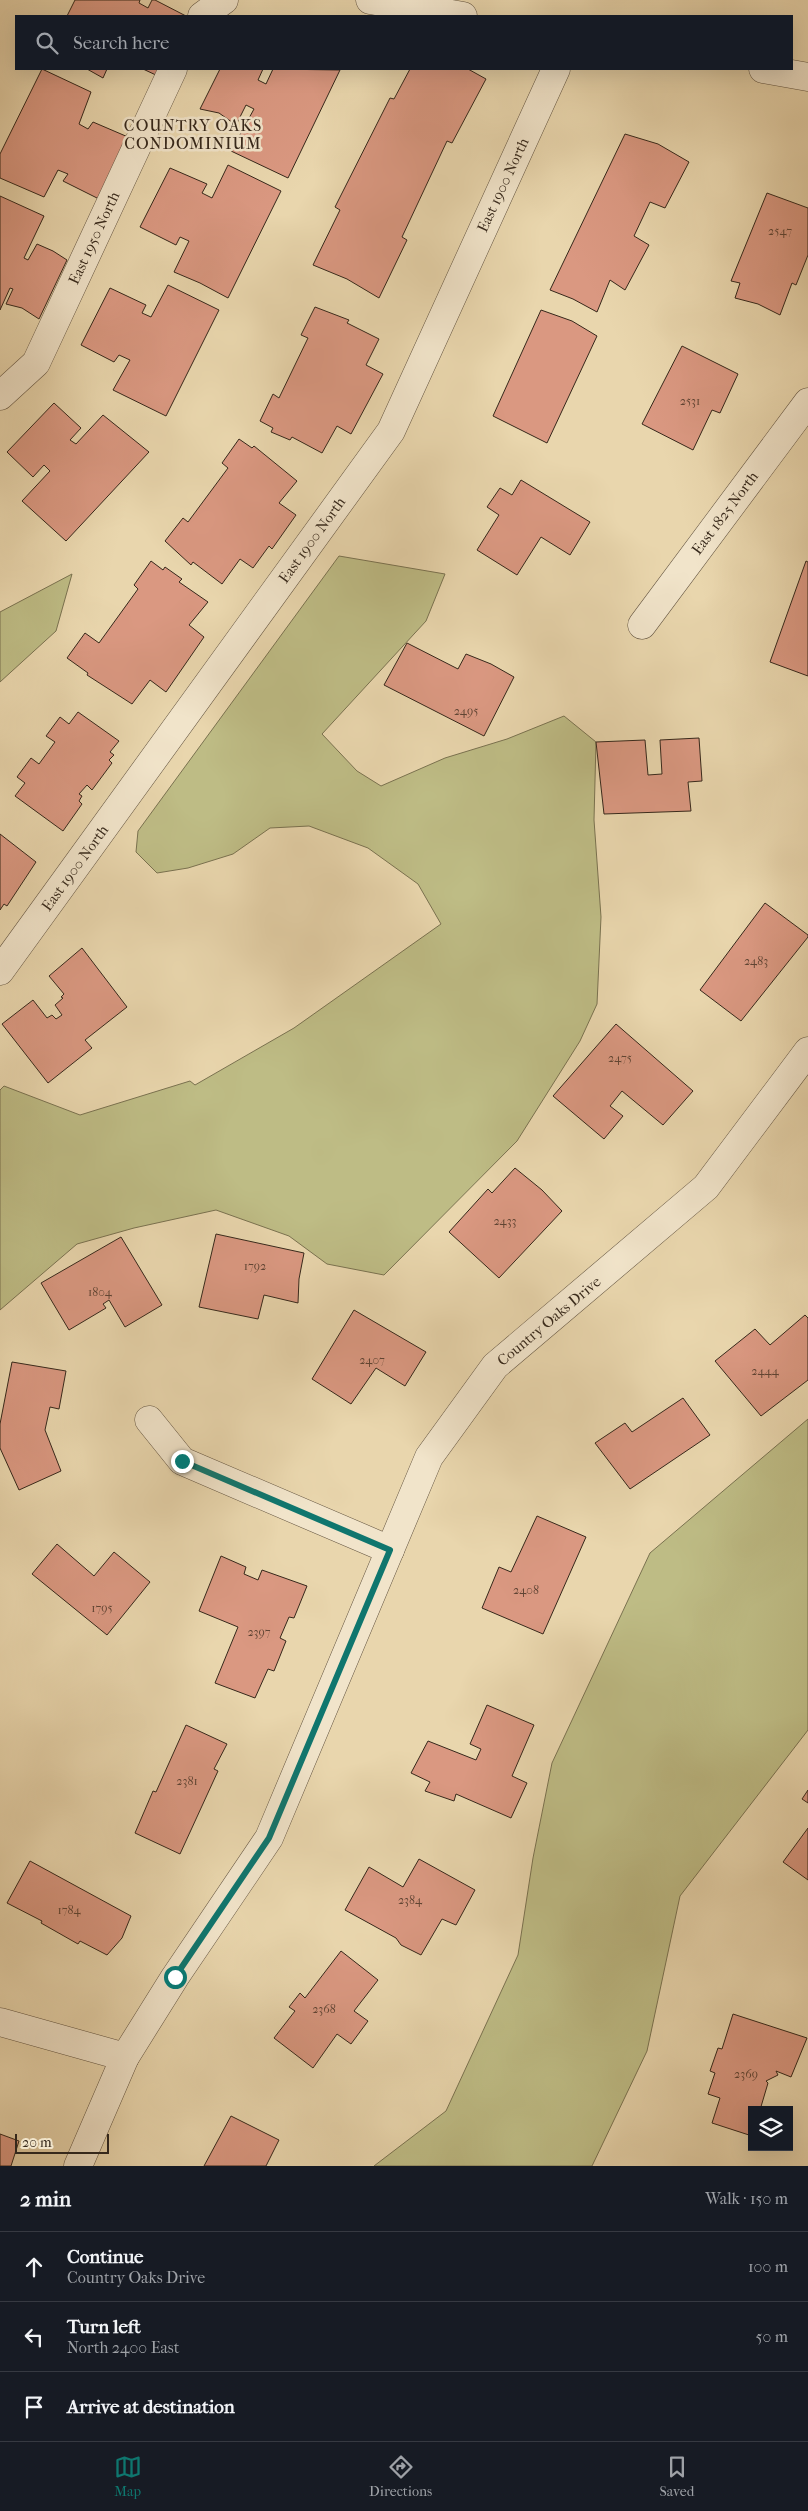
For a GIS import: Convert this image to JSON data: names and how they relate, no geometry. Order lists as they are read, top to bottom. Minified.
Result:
{"streets":{"street":["East 1900 North","East 1950 North","East 1825 North","Country Oaks Drive"]},"districts":["COUNTRY OAKS CONDOMINIUM"],"house_numbers":["2547","2531","2495","2483","2475","2433","1792","1804","2407","2444","2408","1795","2397","2381","2384","1784","2368","2369"],"scale_bar":"20 m","page":{"search":"Search here","scale":"20 m","heading":["2 min","Walk · 150 m"],"list":[["Continue","Country Oaks Drive","100 m"],["Turn left","North 2400 East","50 m"],"Arrive at destination"],"nav":["Map","Directions","Saved"]}}
